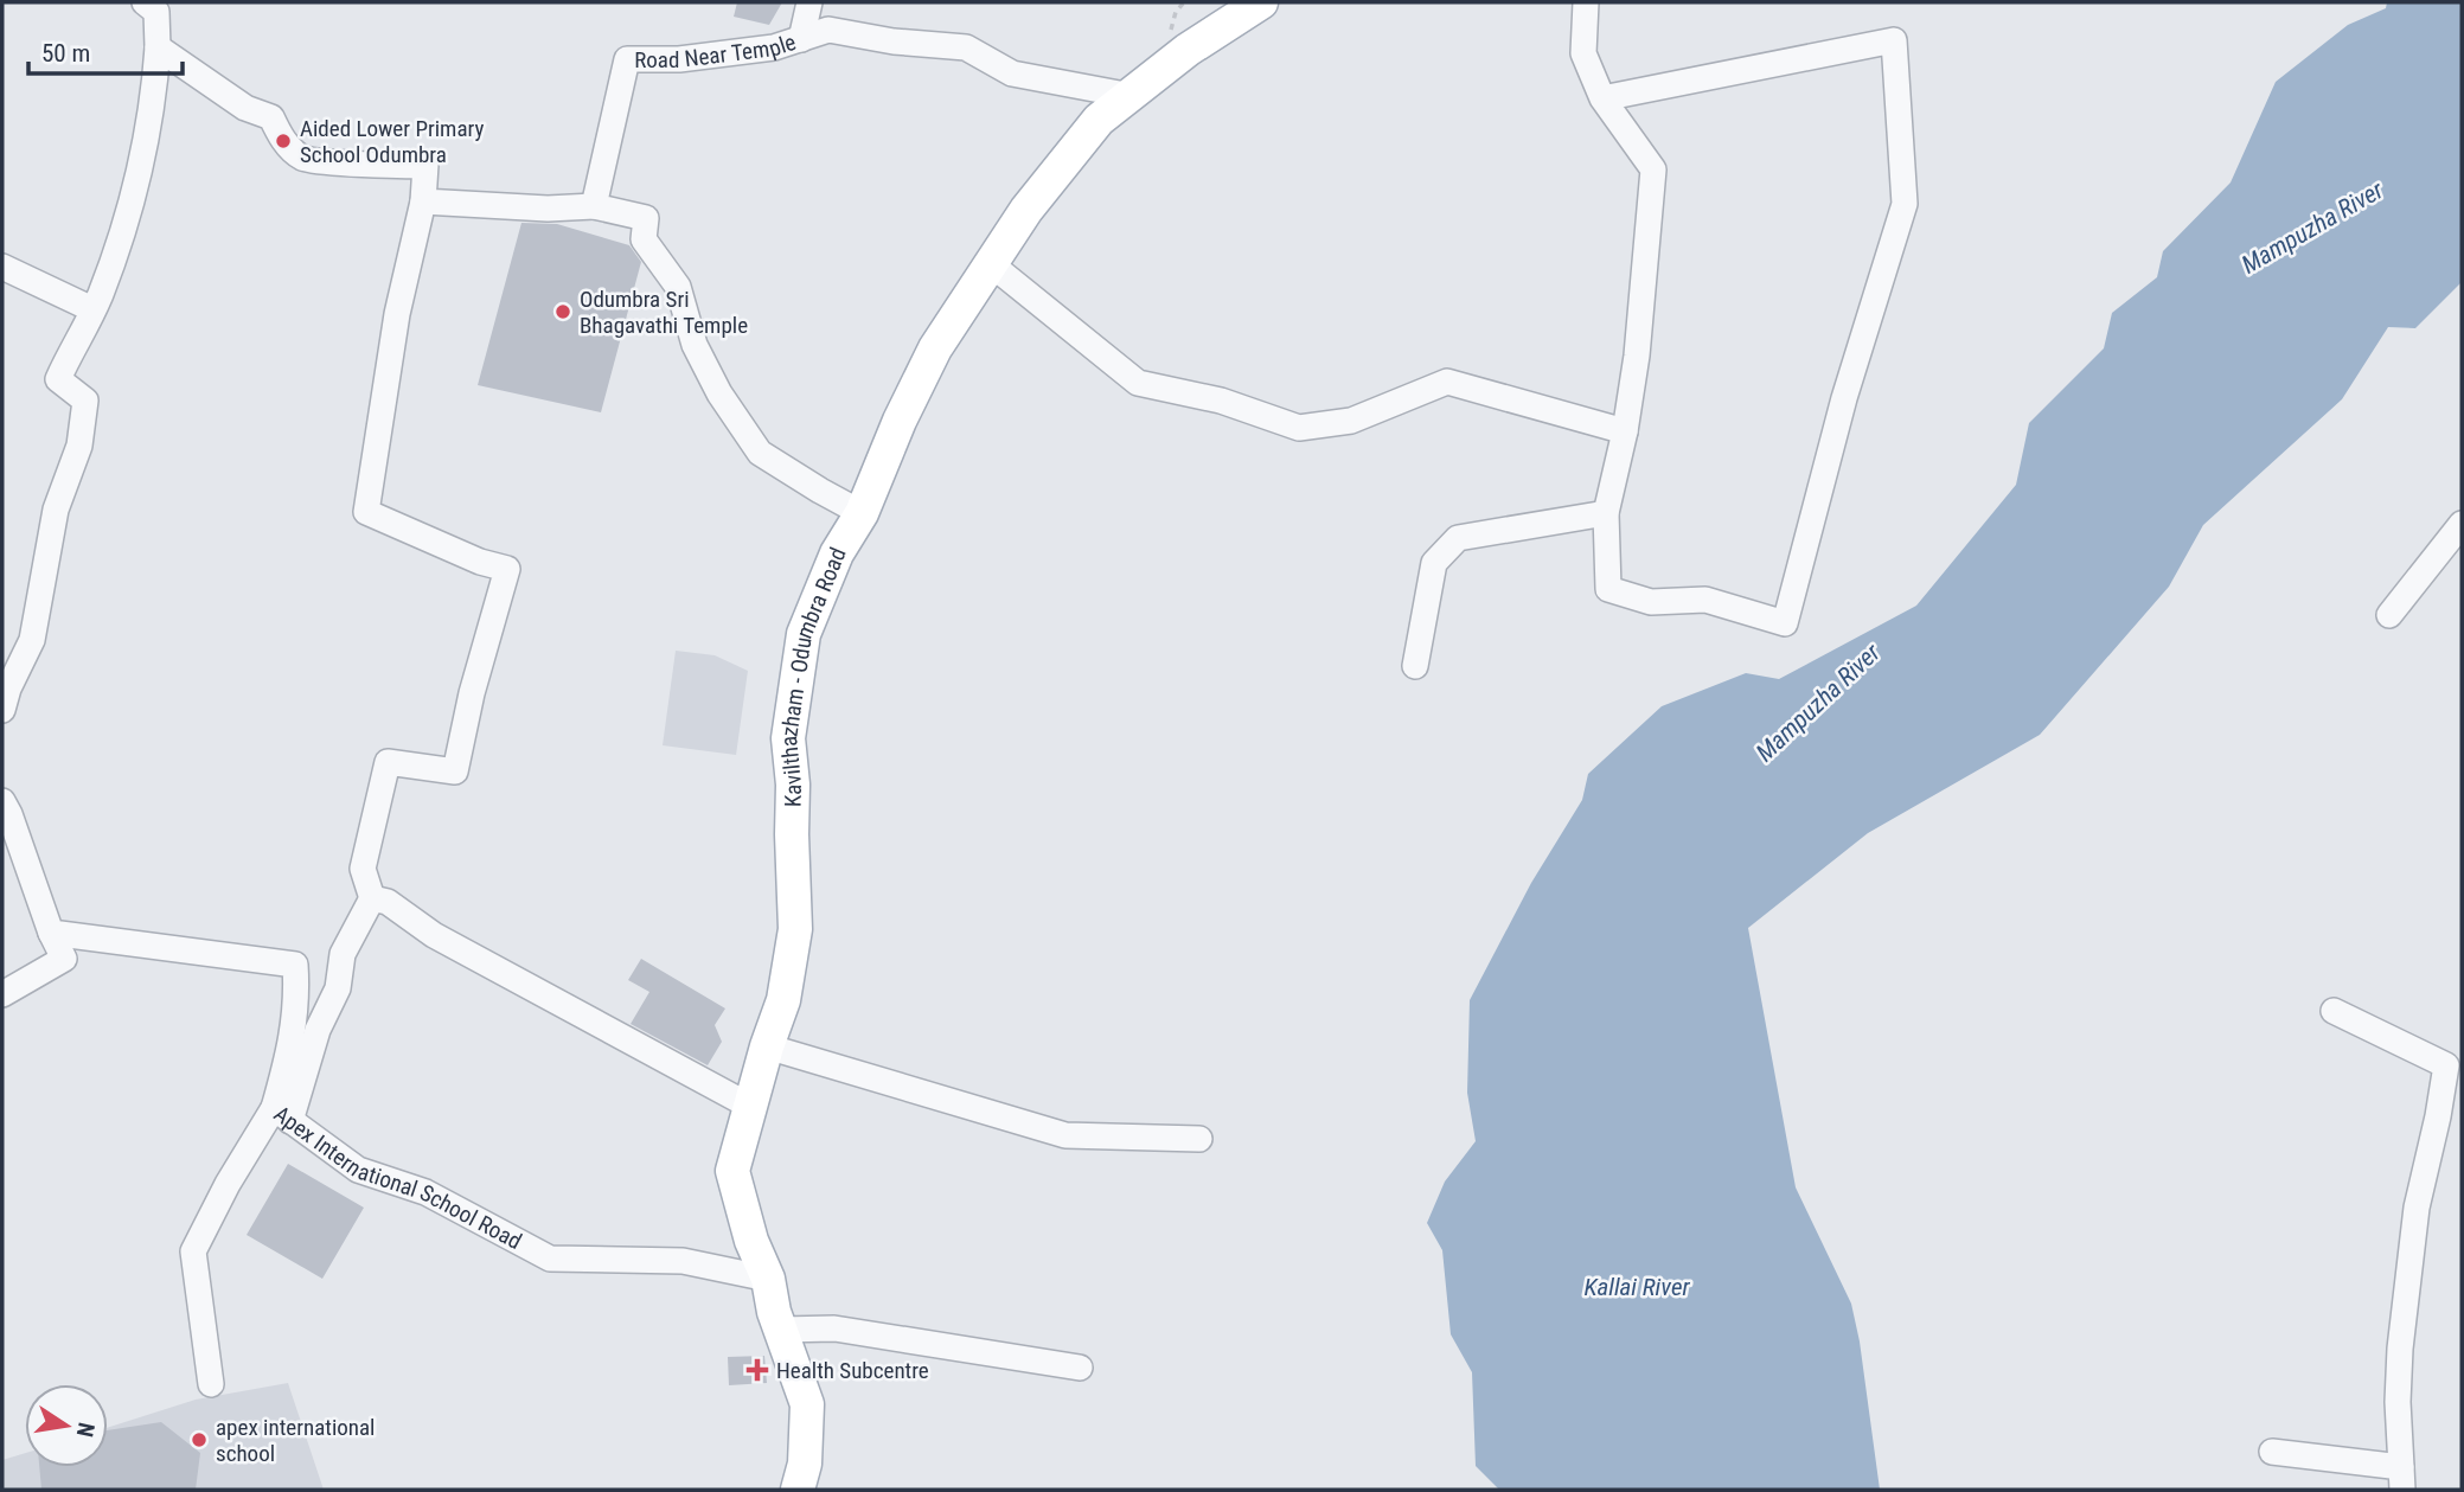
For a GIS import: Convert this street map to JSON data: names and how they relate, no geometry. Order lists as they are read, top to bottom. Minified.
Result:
{"streets":{"main road":["Kavilthazham - Odumbra Road"],"street":["Road Near Temple","Apex International School Road"]},"crossings":[["Road Near Temple","Kavilthazham - Odumbra Road"],["Kavilthazham - Odumbra Road","Apex International School Road"]],"water":["Mampuzha River","Kallai River"],"places":{"other":["Aided Lower Primary School Odumbra","Odumbra Sri Bhagavathi Temple","apex international school"],"health":["Health Subcentre"]},"scale_bar":"50 m","north":"right"}
